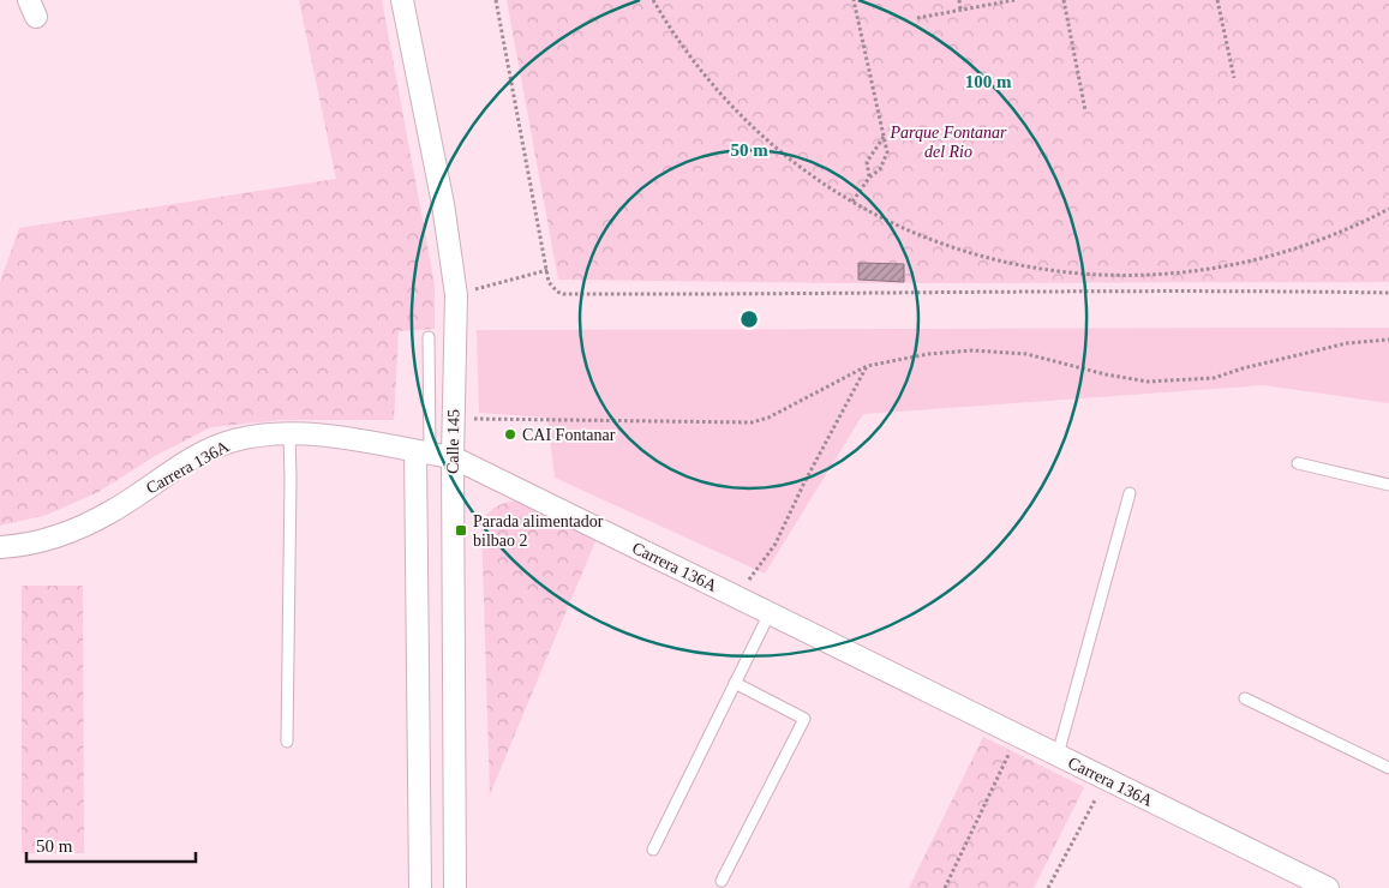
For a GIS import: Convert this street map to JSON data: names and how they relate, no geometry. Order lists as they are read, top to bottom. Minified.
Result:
{"streets":{"street":["Calle 145","Carrera 136A"]},"crossings":[["Calle 145","Carrera 136A"]],"parks":["Parque Fontanar del Rio"],"places":{"other":["CAI Fontanar"],"transit":["Parada alimentador bilbao 2"]},"scale_bar":"50 m","rings":["100 m","50 m"]}
